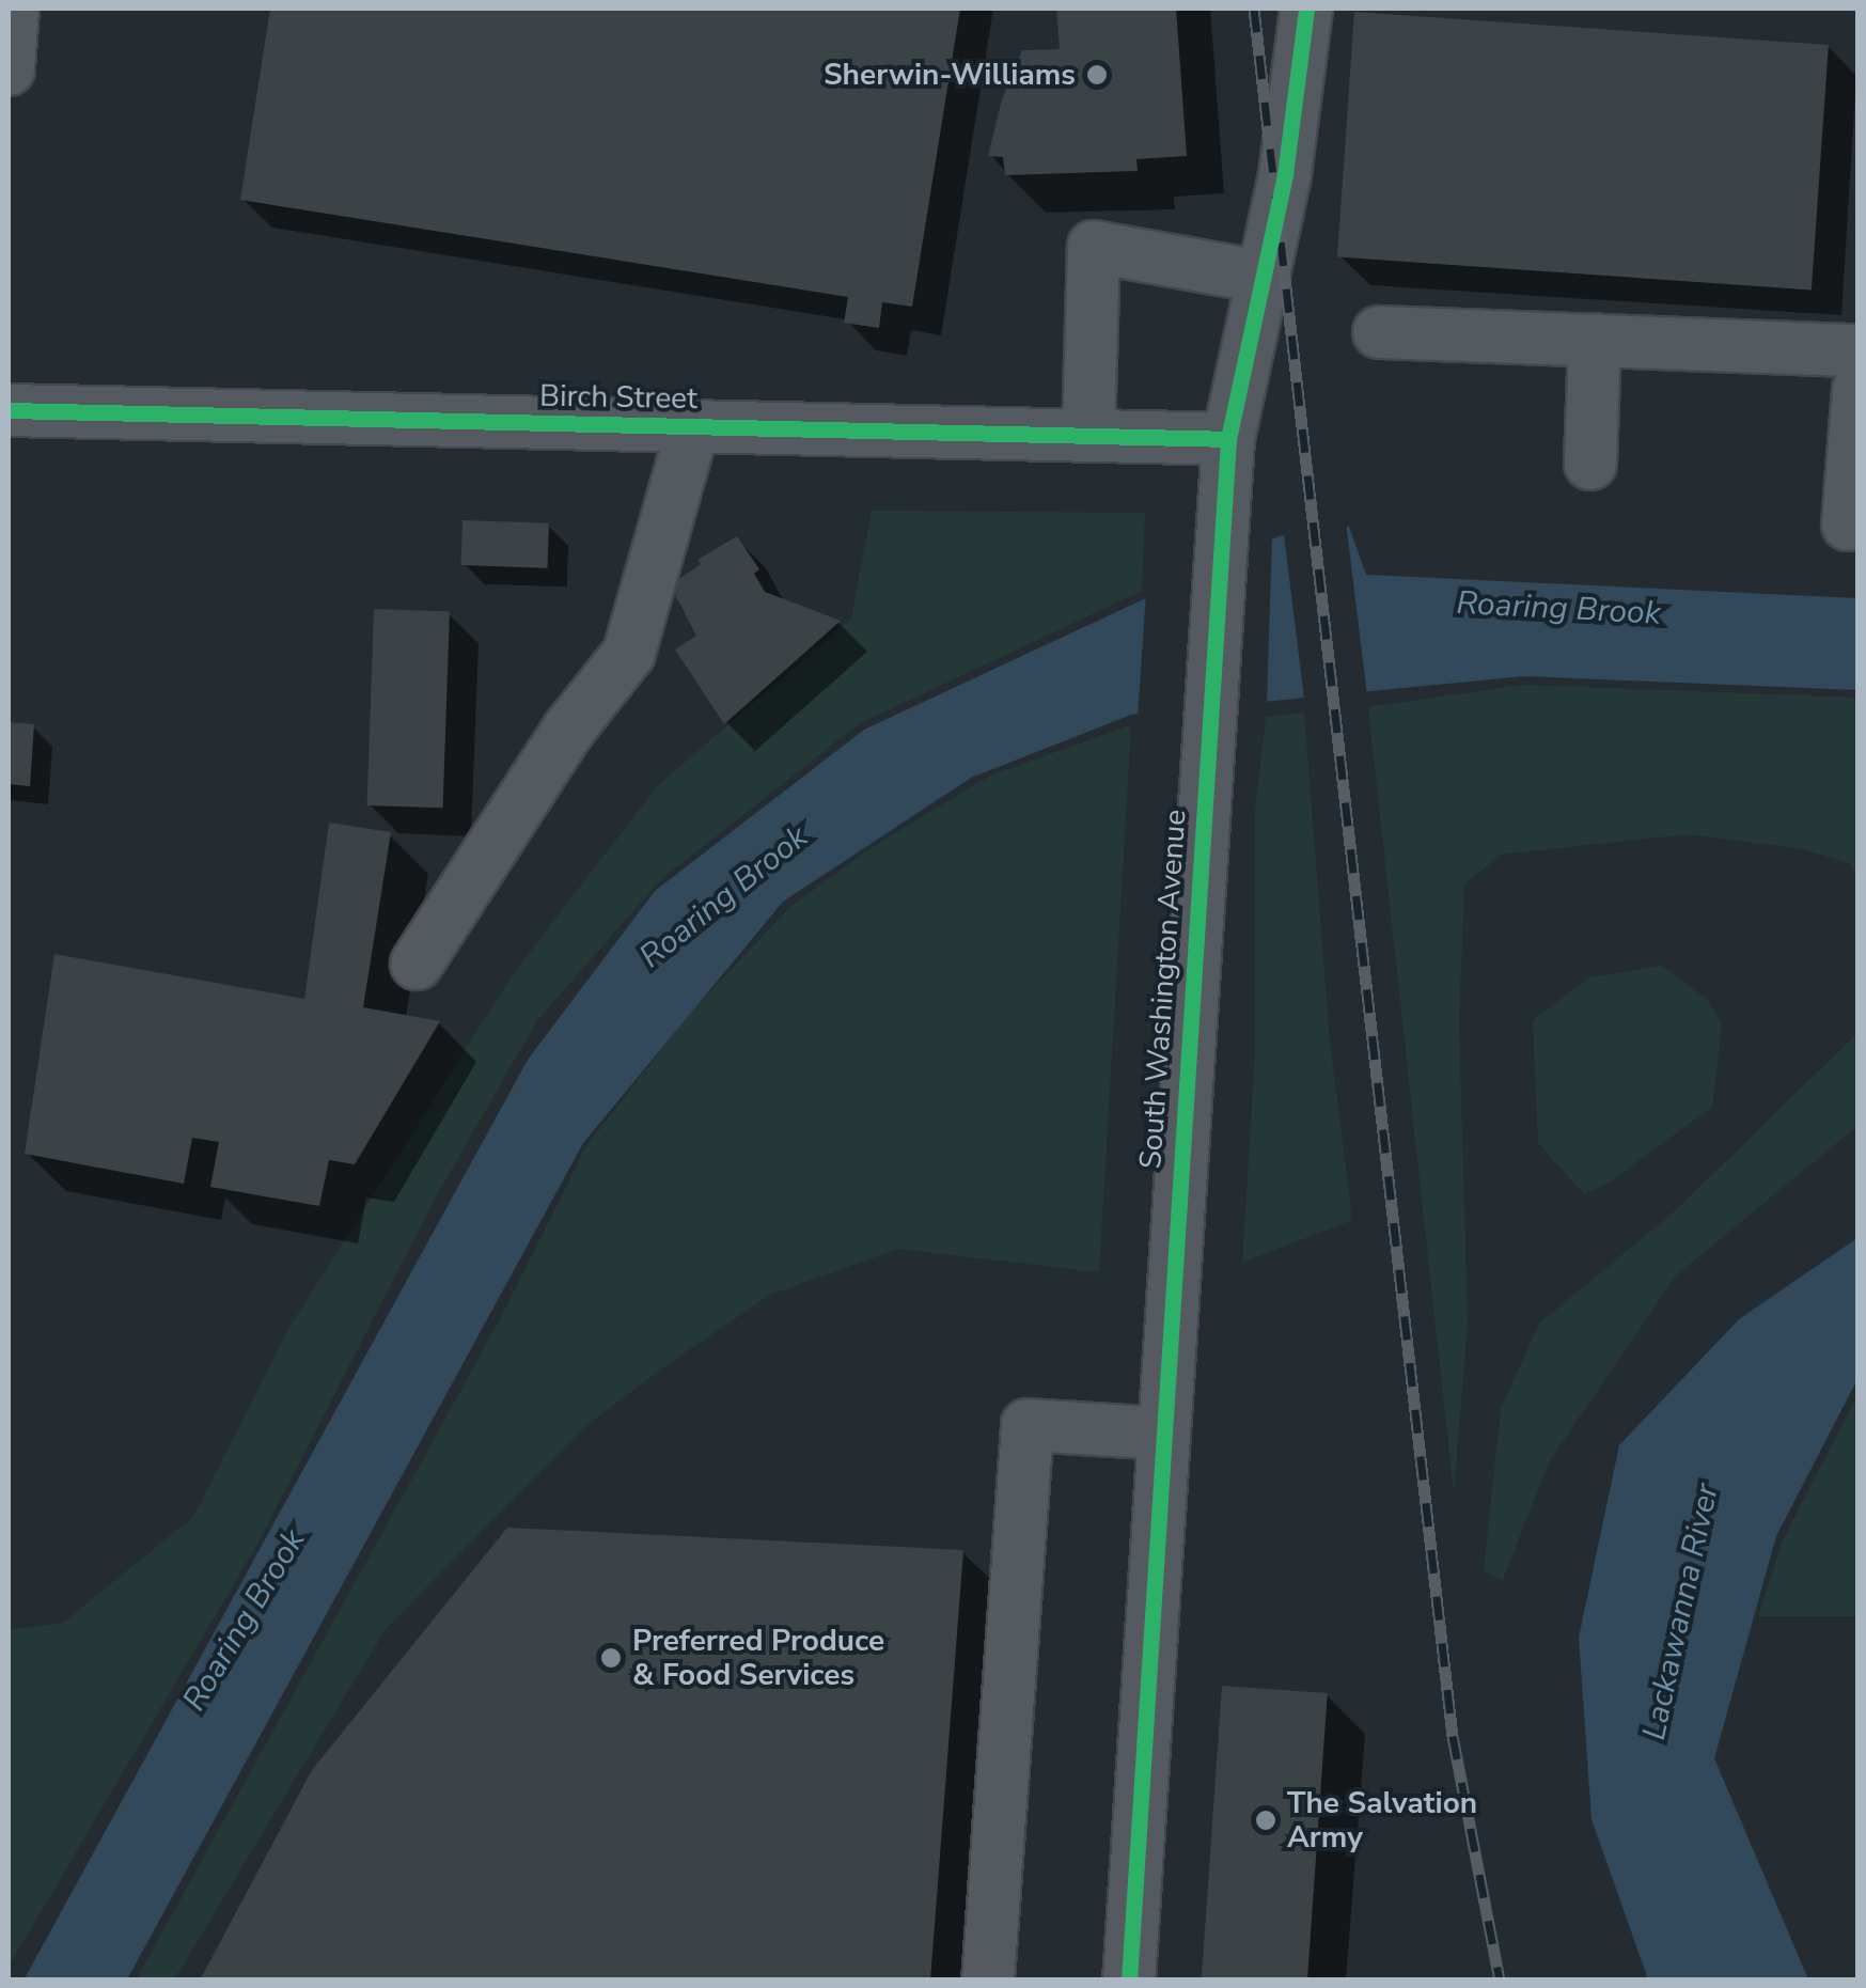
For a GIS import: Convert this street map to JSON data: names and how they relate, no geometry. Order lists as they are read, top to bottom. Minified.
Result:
{"streets":{"street":["Birch Street","South Washington Avenue"]},"crossings":[["Birch Street","South Washington Avenue"]],"water":["Roaring Brook","Lackawanna River"],"places":["Sherwin-Williams","Preferred Produce & Food Services","The Salvation Army"]}
